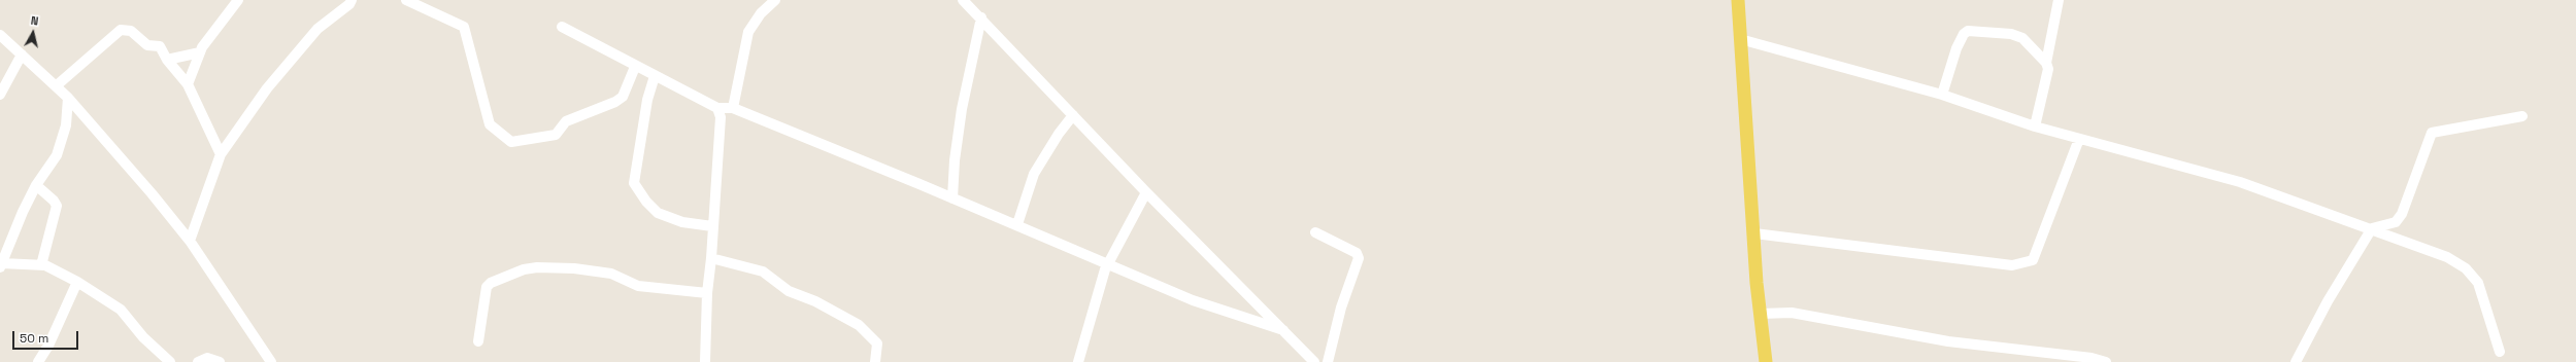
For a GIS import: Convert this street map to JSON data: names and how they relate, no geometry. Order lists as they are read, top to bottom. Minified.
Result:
{"scale_bar":"50 m","north":"top"}
